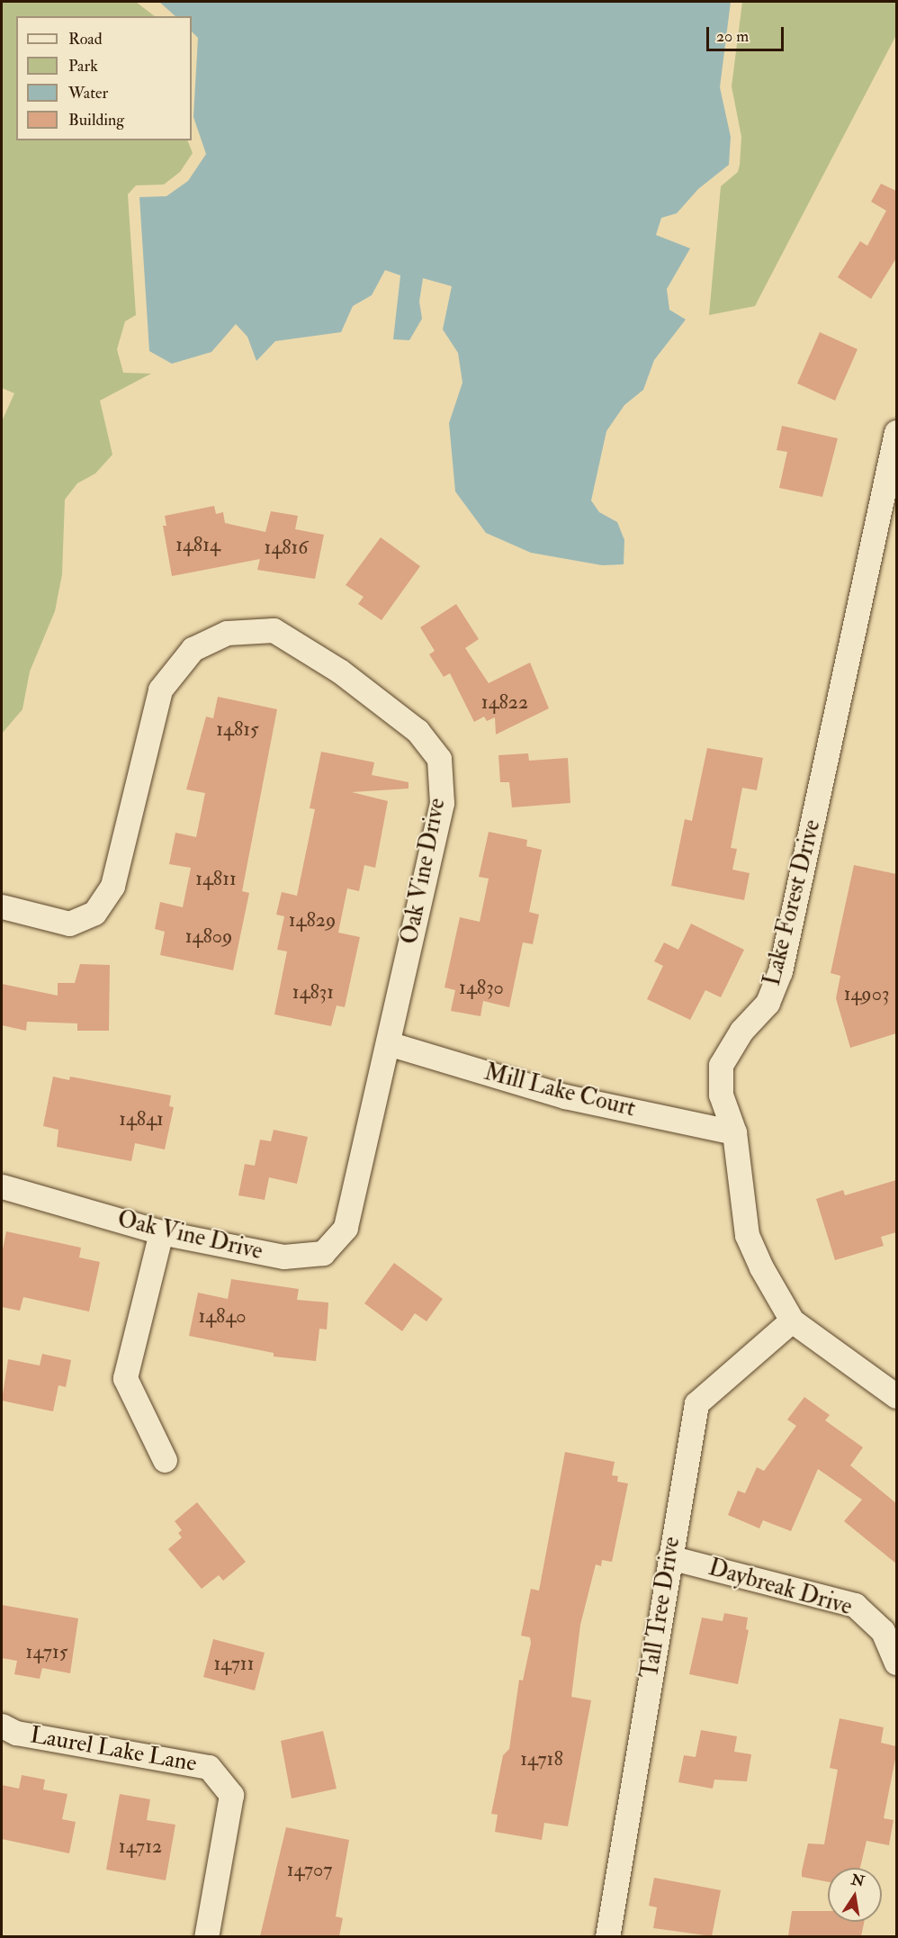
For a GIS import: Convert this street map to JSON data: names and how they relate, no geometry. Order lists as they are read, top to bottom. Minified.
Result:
{"streets":{"street":["Oak Vine Drive","Lake Forest Drive","Mill Lake Court","Daybreak Drive","Tall Tree Drive","Laurel Lake Lane"]},"crossings":[["Oak Vine Drive","Mill Lake Court"],["Lake Forest Drive","Mill Lake Court"],["Lake Forest Drive","Tall Tree Drive"],["Daybreak Drive","Tall Tree Drive"]],"house_numbers":["14814","14816","14822","14815","14811","14829","14809","14830","14831","14903","14841","14840","14715","14711","14718","14712","14707"],"legend":["Road","Park","Water","Building"],"scale_bar":"20 m","north":"top"}
